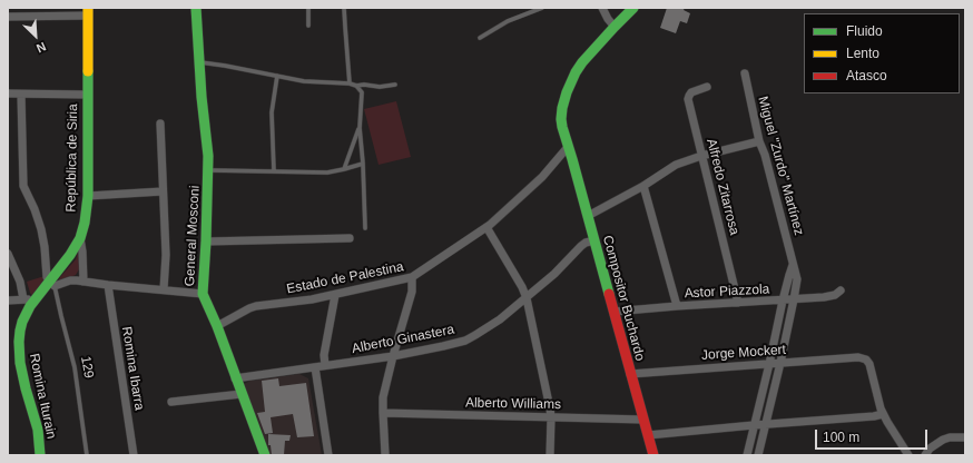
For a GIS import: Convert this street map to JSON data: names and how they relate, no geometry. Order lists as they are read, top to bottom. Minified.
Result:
{"streets":{"street":["República de Siria","Miguel \"Zurdo\" Martínez","Alfredo Zitarrosa","General Mosconi","Estado de Palestina","Astor Piazzola","Compositor Buchardo","Alberto Ginastera","Jorge Mockert","Romina Ibarra","Romina Iturain","Alberto Williams"],"lane":["129"]},"crossings":[["República de Siria","129"],["República de Siria","Romina Iturain"],["Miguel \"Zurdo\" Martínez","Astor Piazzola"],["Miguel \"Zurdo\" Martínez","Jorge Mockert"],["Alfredo Zitarrosa","Astor Piazzola"],["General Mosconi","Estado de Palestina"],["General Mosconi","Alberto Ginastera"],["Estado de Palestina","Compositor Buchardo"],["Astor Piazzola","Compositor Buchardo"],["Compositor Buchardo","Alberto Ginastera"],["Compositor Buchardo","Jorge Mockert"],["Compositor Buchardo","Alberto Williams"]],"legend":["Fluido","Lento","Atasco"],"scale_bar":"100 m","north":"bottom right"}
